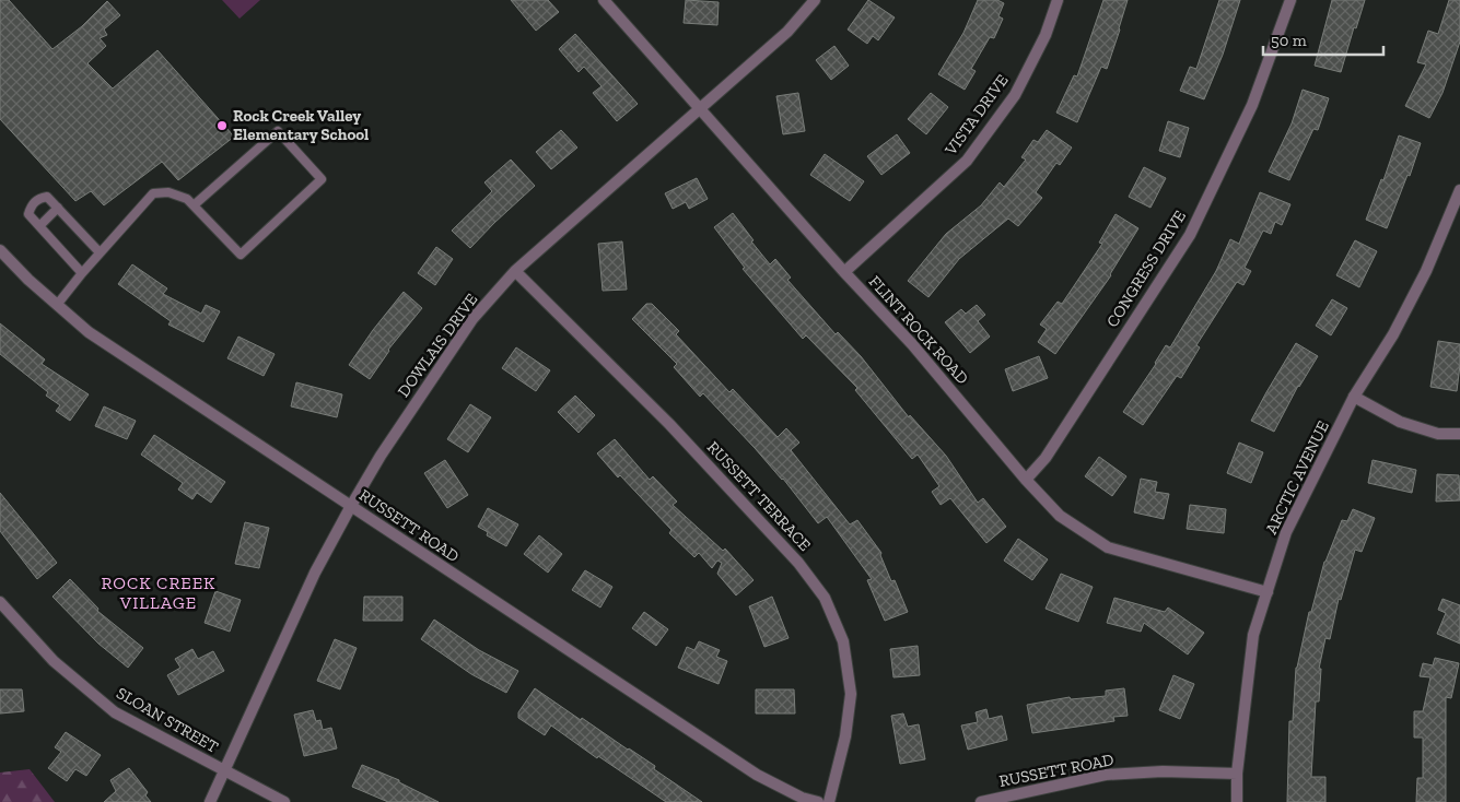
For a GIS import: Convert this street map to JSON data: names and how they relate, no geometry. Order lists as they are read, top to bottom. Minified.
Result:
{"streets":{"street":["VISTA DRIVE","CONGRESS DRIVE","FLINT ROCK ROAD","DOWLAIS DRIVE","ARCTIC AVENUE","RUSSETT TERRACE","RUSSETT ROAD","SLOAN STREET"]},"crossings":[["VISTA DRIVE","FLINT ROCK ROAD"],["CONGRESS DRIVE","FLINT ROCK ROAD"],["FLINT ROCK ROAD","DOWLAIS DRIVE"],["FLINT ROCK ROAD","ARCTIC AVENUE"],["DOWLAIS DRIVE","RUSSETT TERRACE"],["DOWLAIS DRIVE","RUSSETT ROAD"],["DOWLAIS DRIVE","SLOAN STREET"],["ARCTIC AVENUE","RUSSETT ROAD"]],"districts":["ROCK CREEK VILLAGE"],"places":["Rock Creek Valley Elementary School"],"scale_bar":"50 m"}
